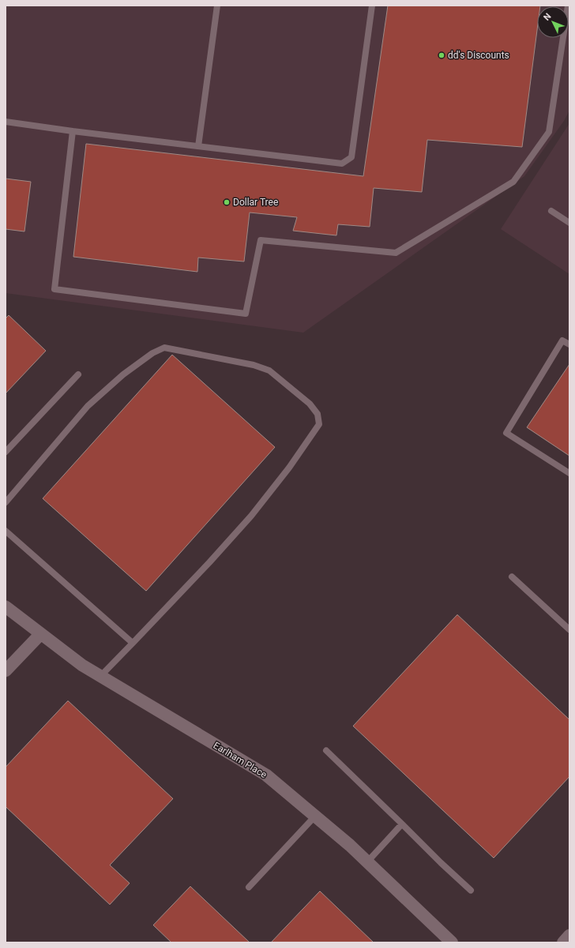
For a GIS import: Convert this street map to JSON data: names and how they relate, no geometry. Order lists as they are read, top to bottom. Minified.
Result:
{"streets":{"street":["Earlham Place"]},"places":["dd's Discounts","Dollar Tree"],"north":"top left"}
